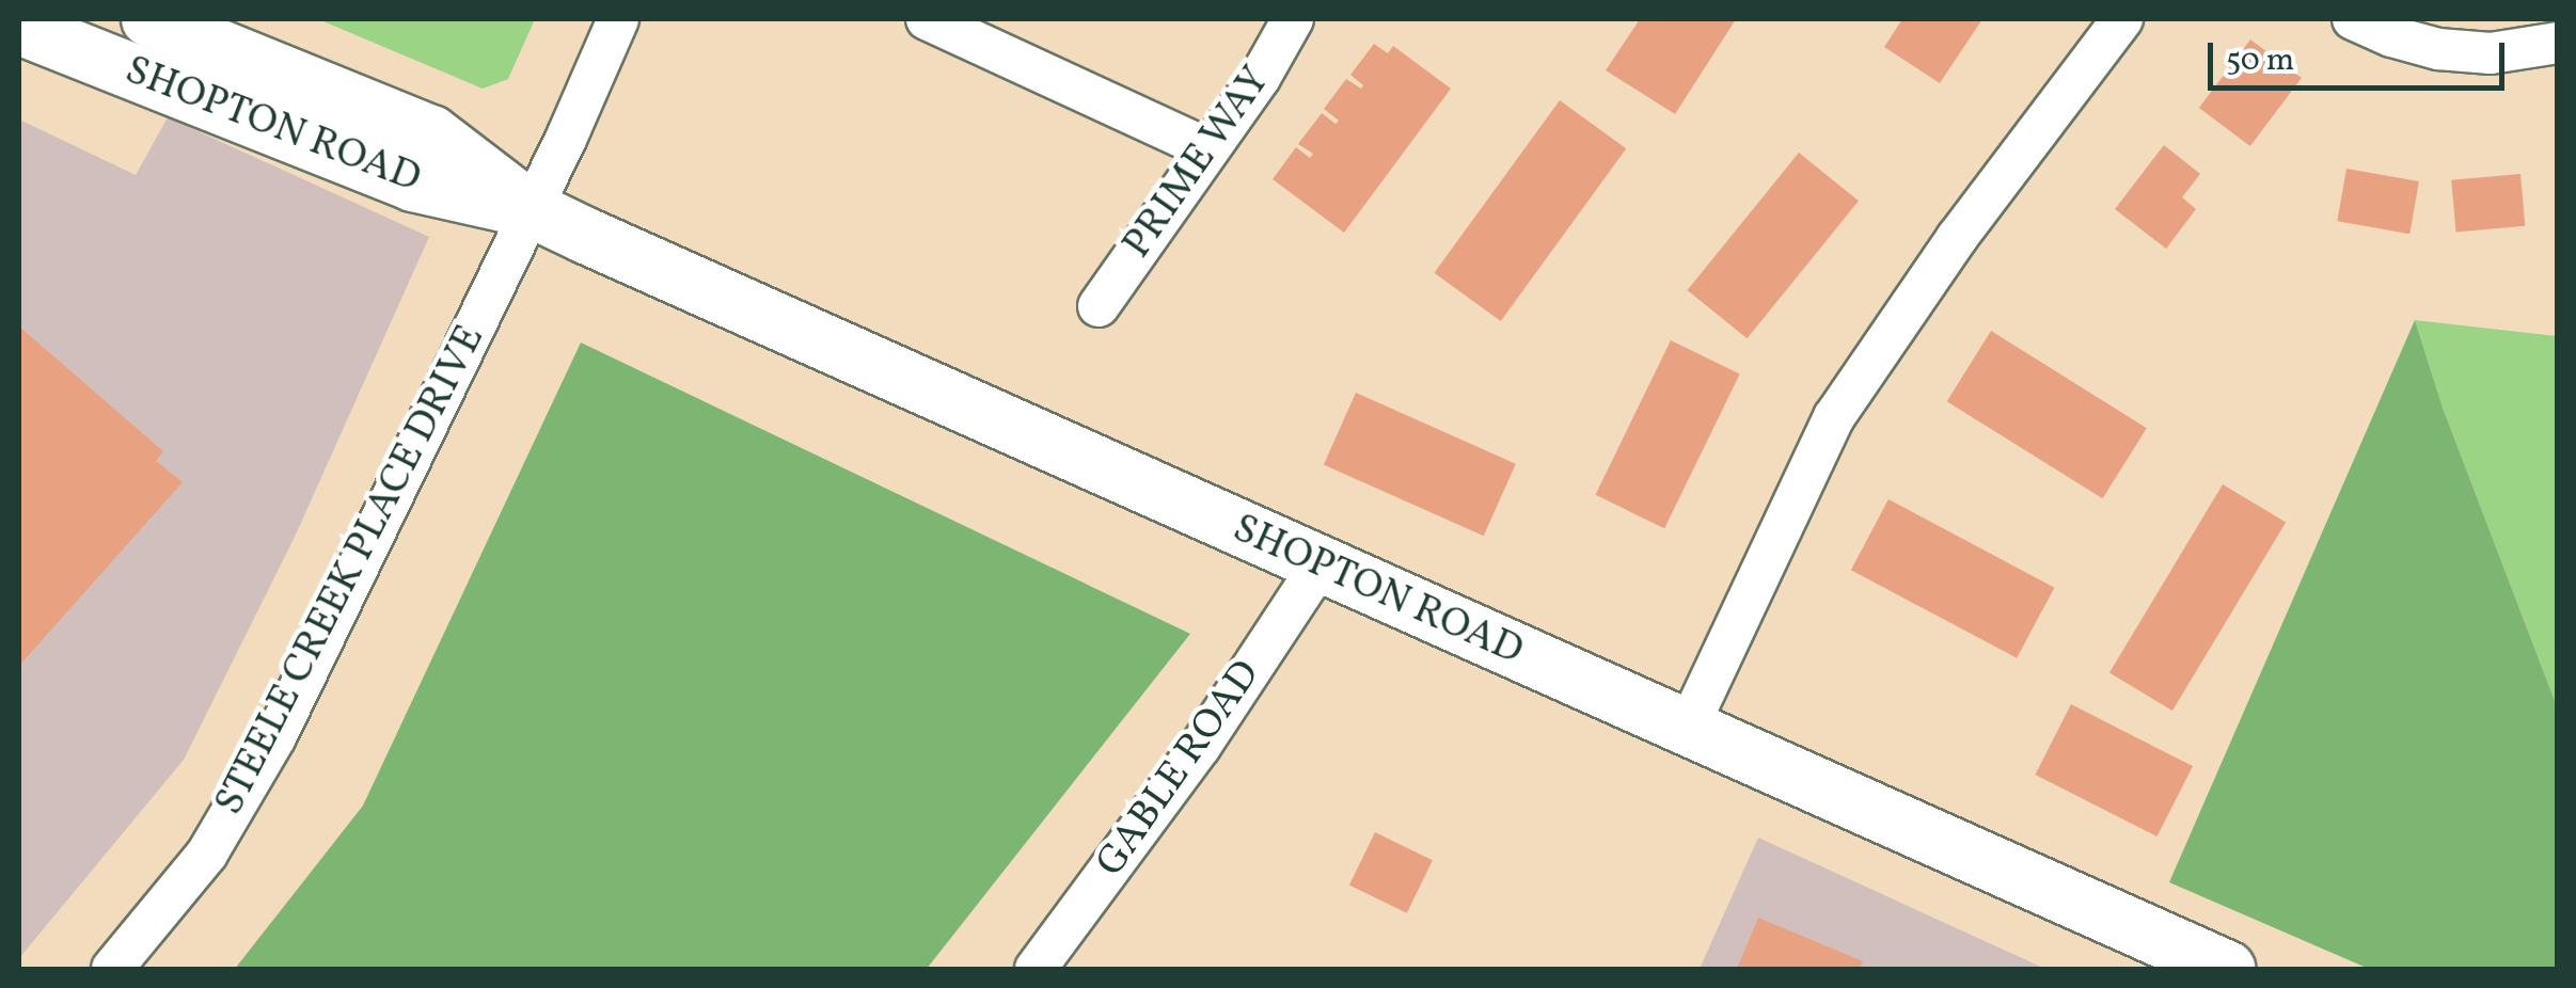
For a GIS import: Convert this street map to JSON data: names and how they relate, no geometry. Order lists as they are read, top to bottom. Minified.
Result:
{"streets":{"street":["SHOPTON ROAD","PRIME WAY","STEELE CREEK PLACE DRIVE","GABLE ROAD"]},"crossings":[["SHOPTON ROAD","STEELE CREEK PLACE DRIVE"],["SHOPTON ROAD","GABLE ROAD"]],"scale_bar":"50 m"}
